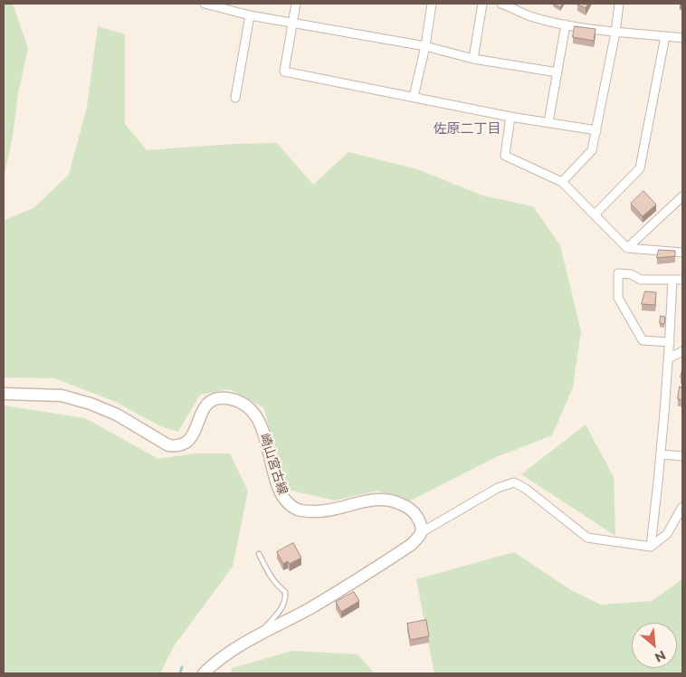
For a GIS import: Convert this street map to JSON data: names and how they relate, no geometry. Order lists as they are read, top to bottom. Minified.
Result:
{"streets":{"main road":["崎山宮古線"]},"districts":["佐原二丁目"],"north":"bottom right"}
